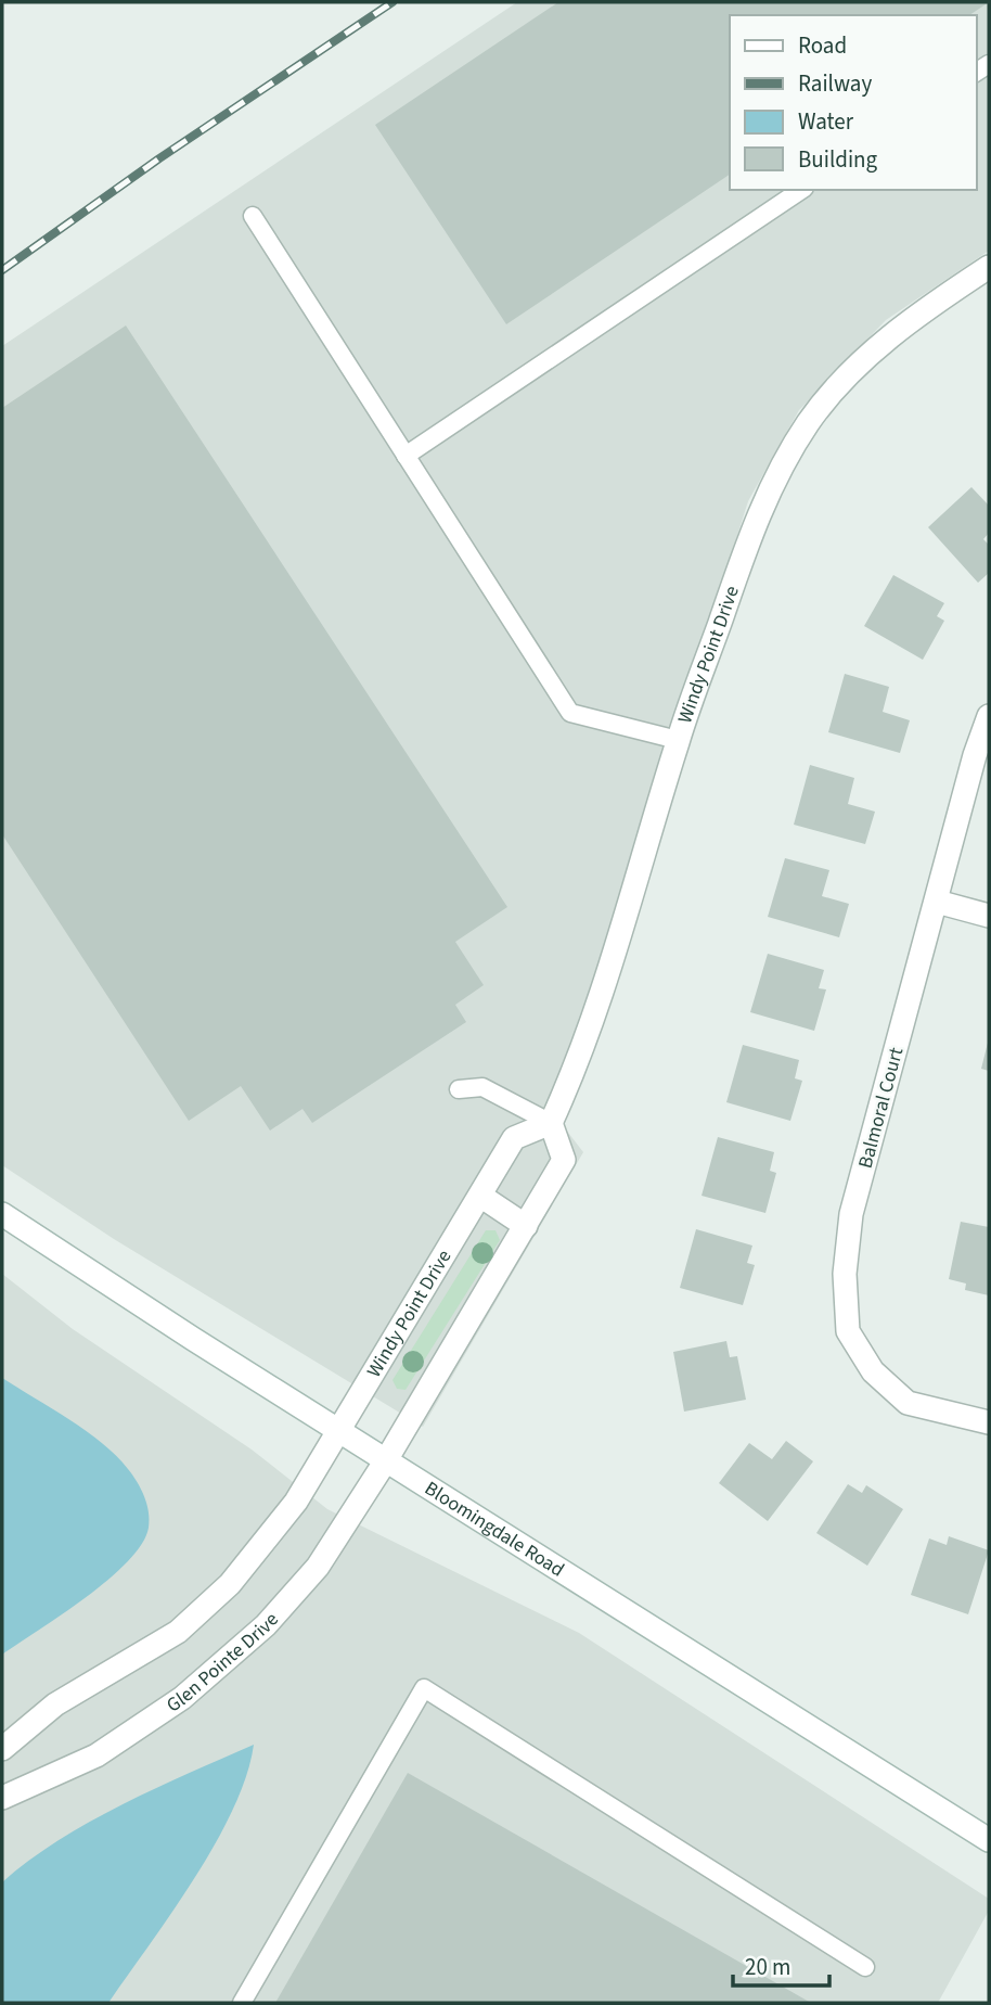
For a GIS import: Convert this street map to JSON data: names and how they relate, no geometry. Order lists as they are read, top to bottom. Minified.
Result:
{"streets":{"street":["Windy Point Drive","Balmoral Court","Bloomingdale Road","Glen Pointe Drive"]},"crossings":[["Windy Point Drive","Bloomingdale Road"],["Bloomingdale Road","Glen Pointe Drive"]],"legend":["Road","Railway","Water","Building"],"scale_bar":"20 m"}
